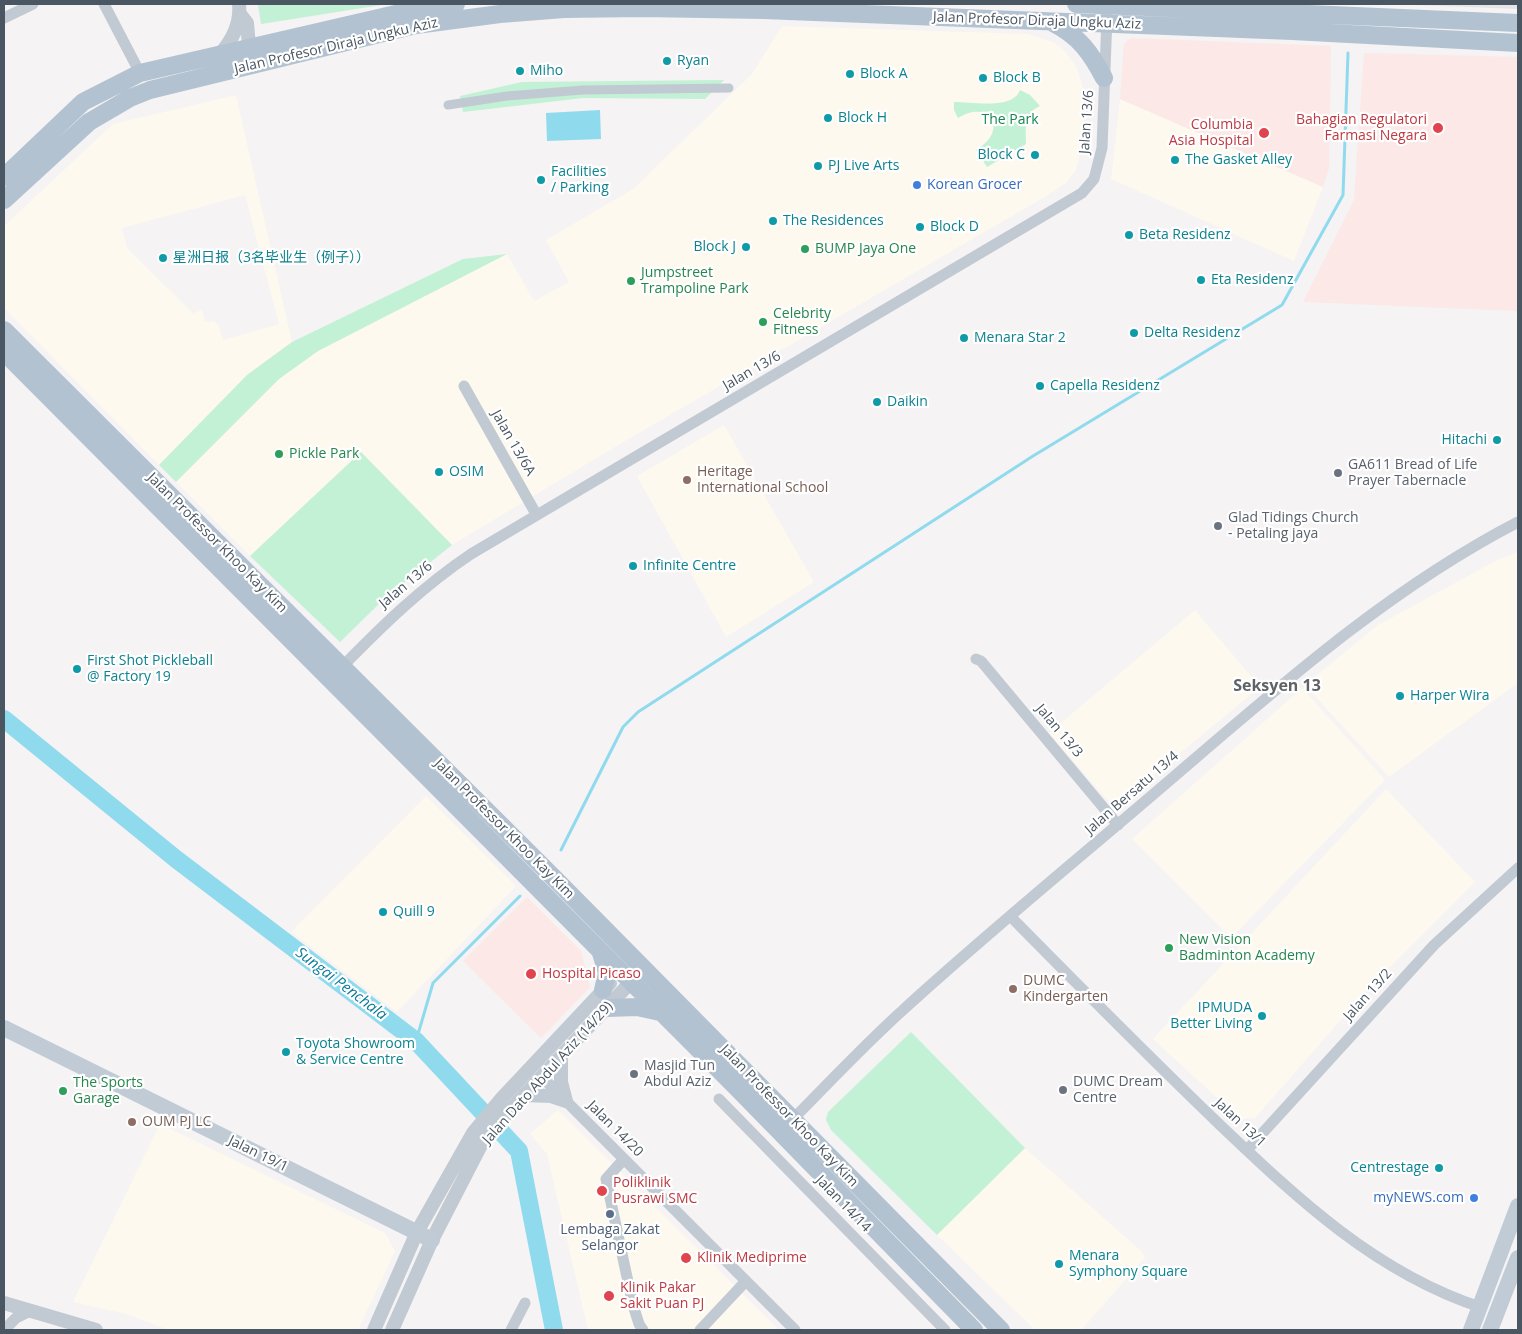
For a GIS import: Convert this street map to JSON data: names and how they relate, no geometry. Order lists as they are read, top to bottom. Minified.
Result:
{"streets":{"main road":["Jalan Profesor Diraja Ungku Aziz","Jalan Professor Khoo Kay Kim","Jalan 19/1"],"street":["Jalan 13/6","Jalan 13/6A","Jalan 13/3","Jalan Bersatu 13/4","Jalan 13/2","Jalan Dato Abdul Aziz (14/29)","Jalan 13/1","Jalan 14/20","Jalan 14/14"]},"crossings":[["Jalan Profesor Diraja Ungku Aziz","Jalan 13/6"],["Jalan 13/6","Jalan 13/6A"],["Jalan 13/6","Jalan Professor Khoo Kay Kim"],["Jalan Professor Khoo Kay Kim","Jalan Bersatu 13/4"],["Jalan Professor Khoo Kay Kim","Jalan Dato Abdul Aziz (14/29)"],["Jalan 13/3","Jalan Bersatu 13/4"],["Jalan Bersatu 13/4","Jalan 13/1"],["Jalan 13/2","Jalan 13/1"],["Jalan Dato Abdul Aziz (14/29)","Jalan 14/20"],["Jalan Dato Abdul Aziz (14/29)","Jalan 19/1"]],"districts":["Seksyen 13"],"water":["Sungai Penchala"],"parks":["The Park"],"places":["Ryan","Miho","Block A","Block B","Block H","Bahagian Regulatori Farmasi Negara","Columbia Asia Hospital","Block C","The Gasket Alley","PJ Live Arts","Facilities / Parking","Korean Grocer","The Residences","Block D","Beta Residenz","Block J","BUMP Jaya One","星洲日报（3名毕业生（例子））","Eta Residenz","Jumpstreet Trampoline Park","Celebrity Fitness","Delta Residenz","Menara Star 2","Capella Residenz","Daikin","Hitachi","Pickle Park","OSIM","GA611 Bread of Life Prayer Tabernacle","Heritage International School","Glad Tidings Church - Petaling jaya","Infinite Centre","First Shot Pickleball @ Factory 19","Harper Wira","Quill 9","New Vision Badminton Academy","Hospital Picaso","DUMC Kindergarten","IPMUDA Better Living","Toyota Showroom & Service Centre","Masjid Tun Abdul Aziz","DUMC Dream Centre","The Sports Garage","OUM PJ LC","Centrestage","Poliklinik Pusrawi SMC","myNEWS.com","Lembaga Zakat Selangor","Klinik Mediprime","Menara Symphony Square","Klinik Pakar Sakit Puan PJ"]}
